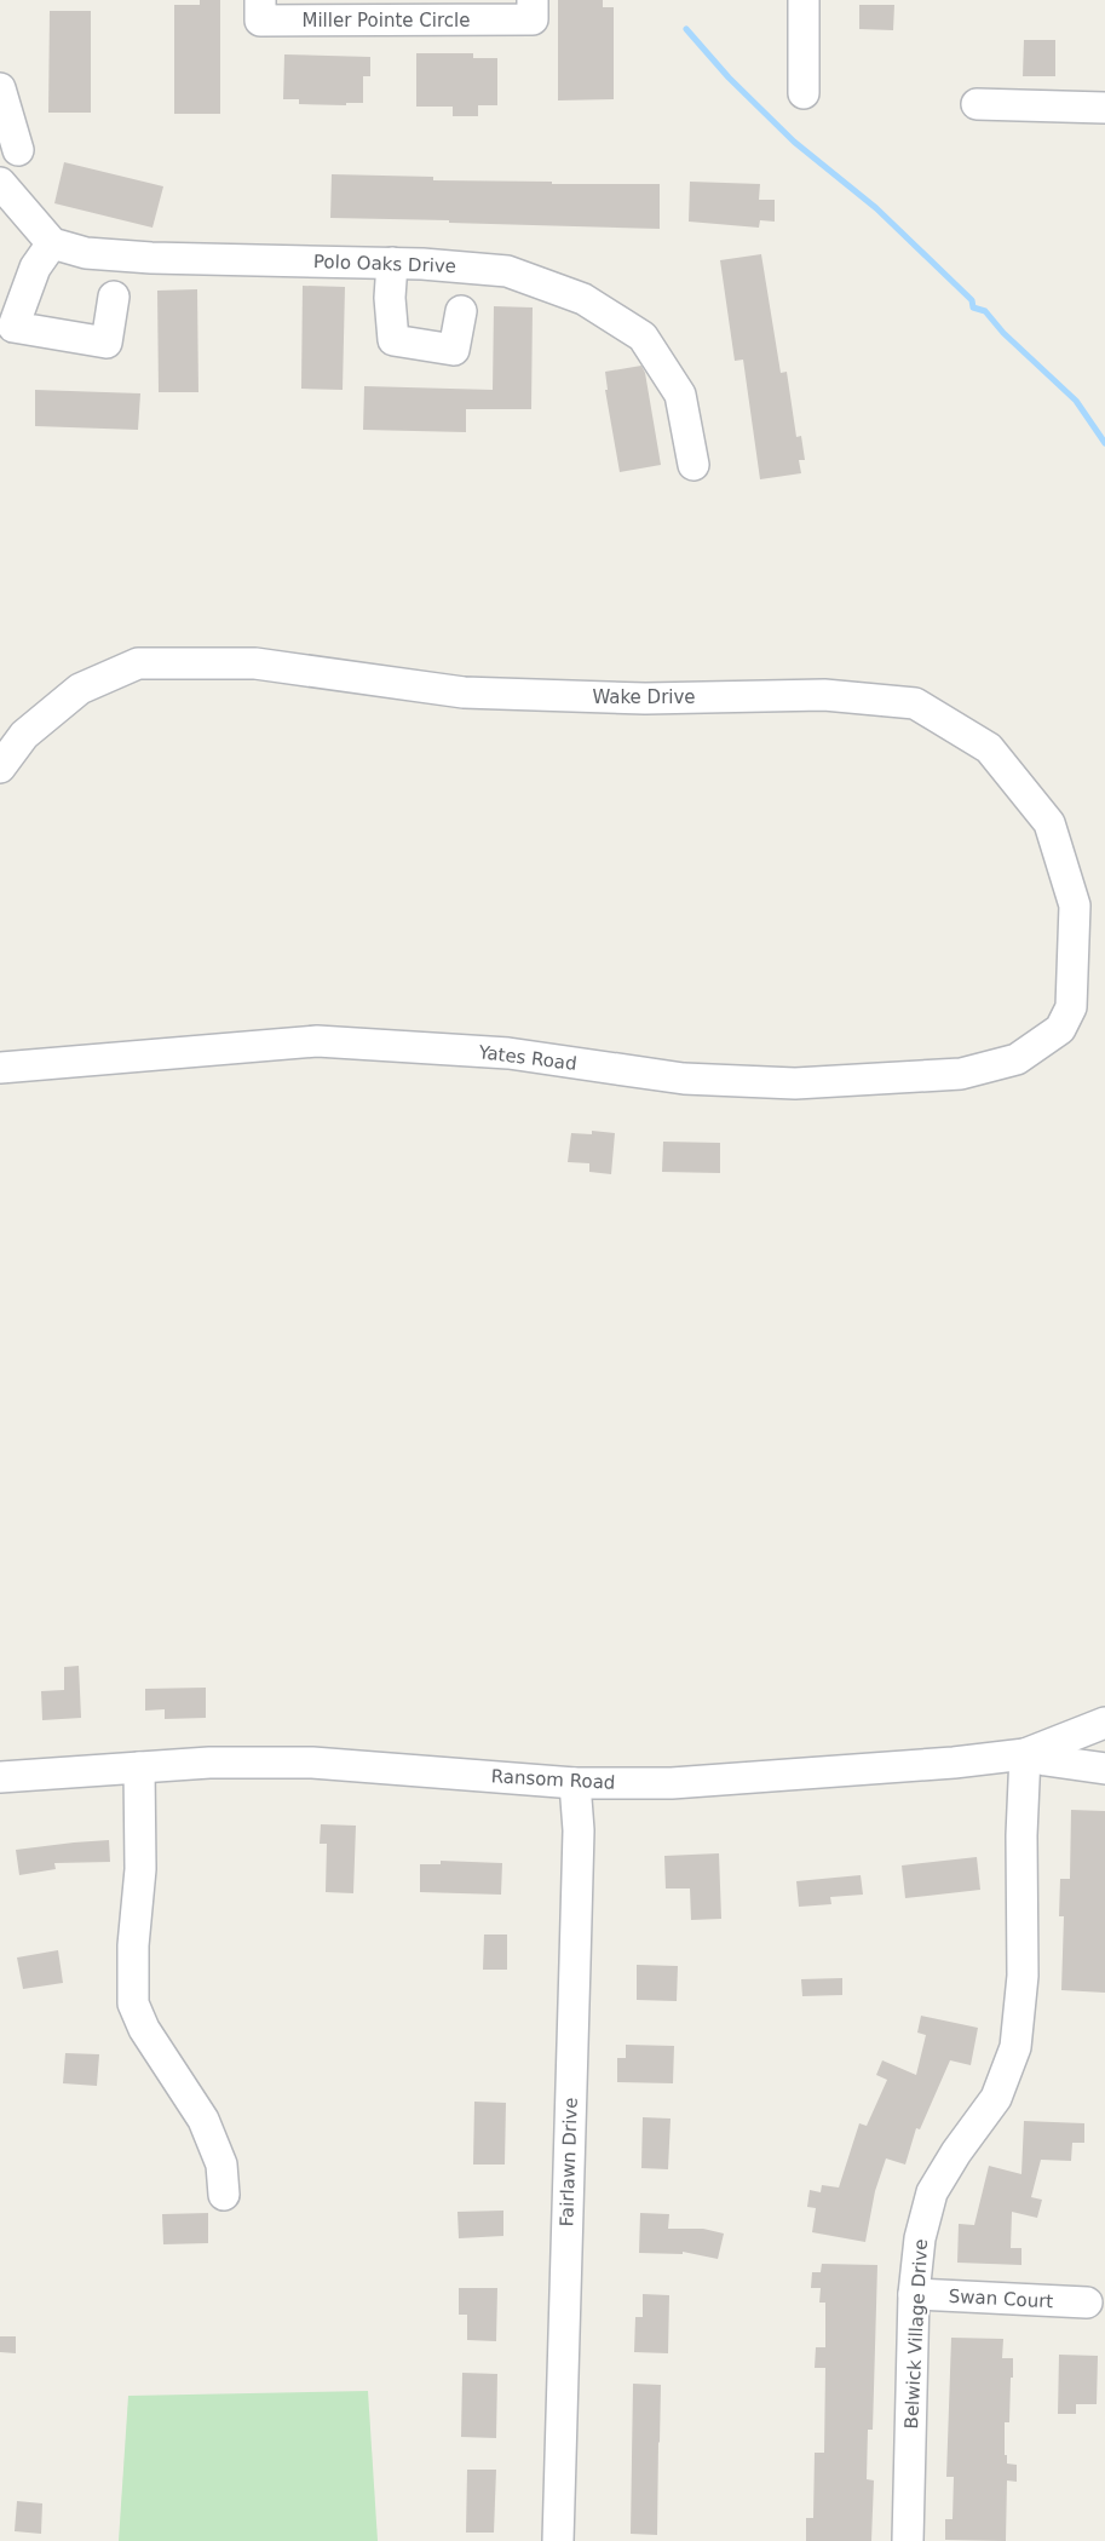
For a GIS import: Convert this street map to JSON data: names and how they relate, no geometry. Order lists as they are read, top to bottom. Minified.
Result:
{"streets":{"street":["Miller Pointe Circle","Polo Oaks Drive","Wake Drive","Yates Road","Ransom Road","Fairlawn Drive","Swan Court","Belwick Village Drive"]},"crossings":[["Wake Drive","Yates Road"],["Ransom Road","Fairlawn Drive"],["Ransom Road","Belwick Village Drive"],["Swan Court","Belwick Village Drive"]]}
